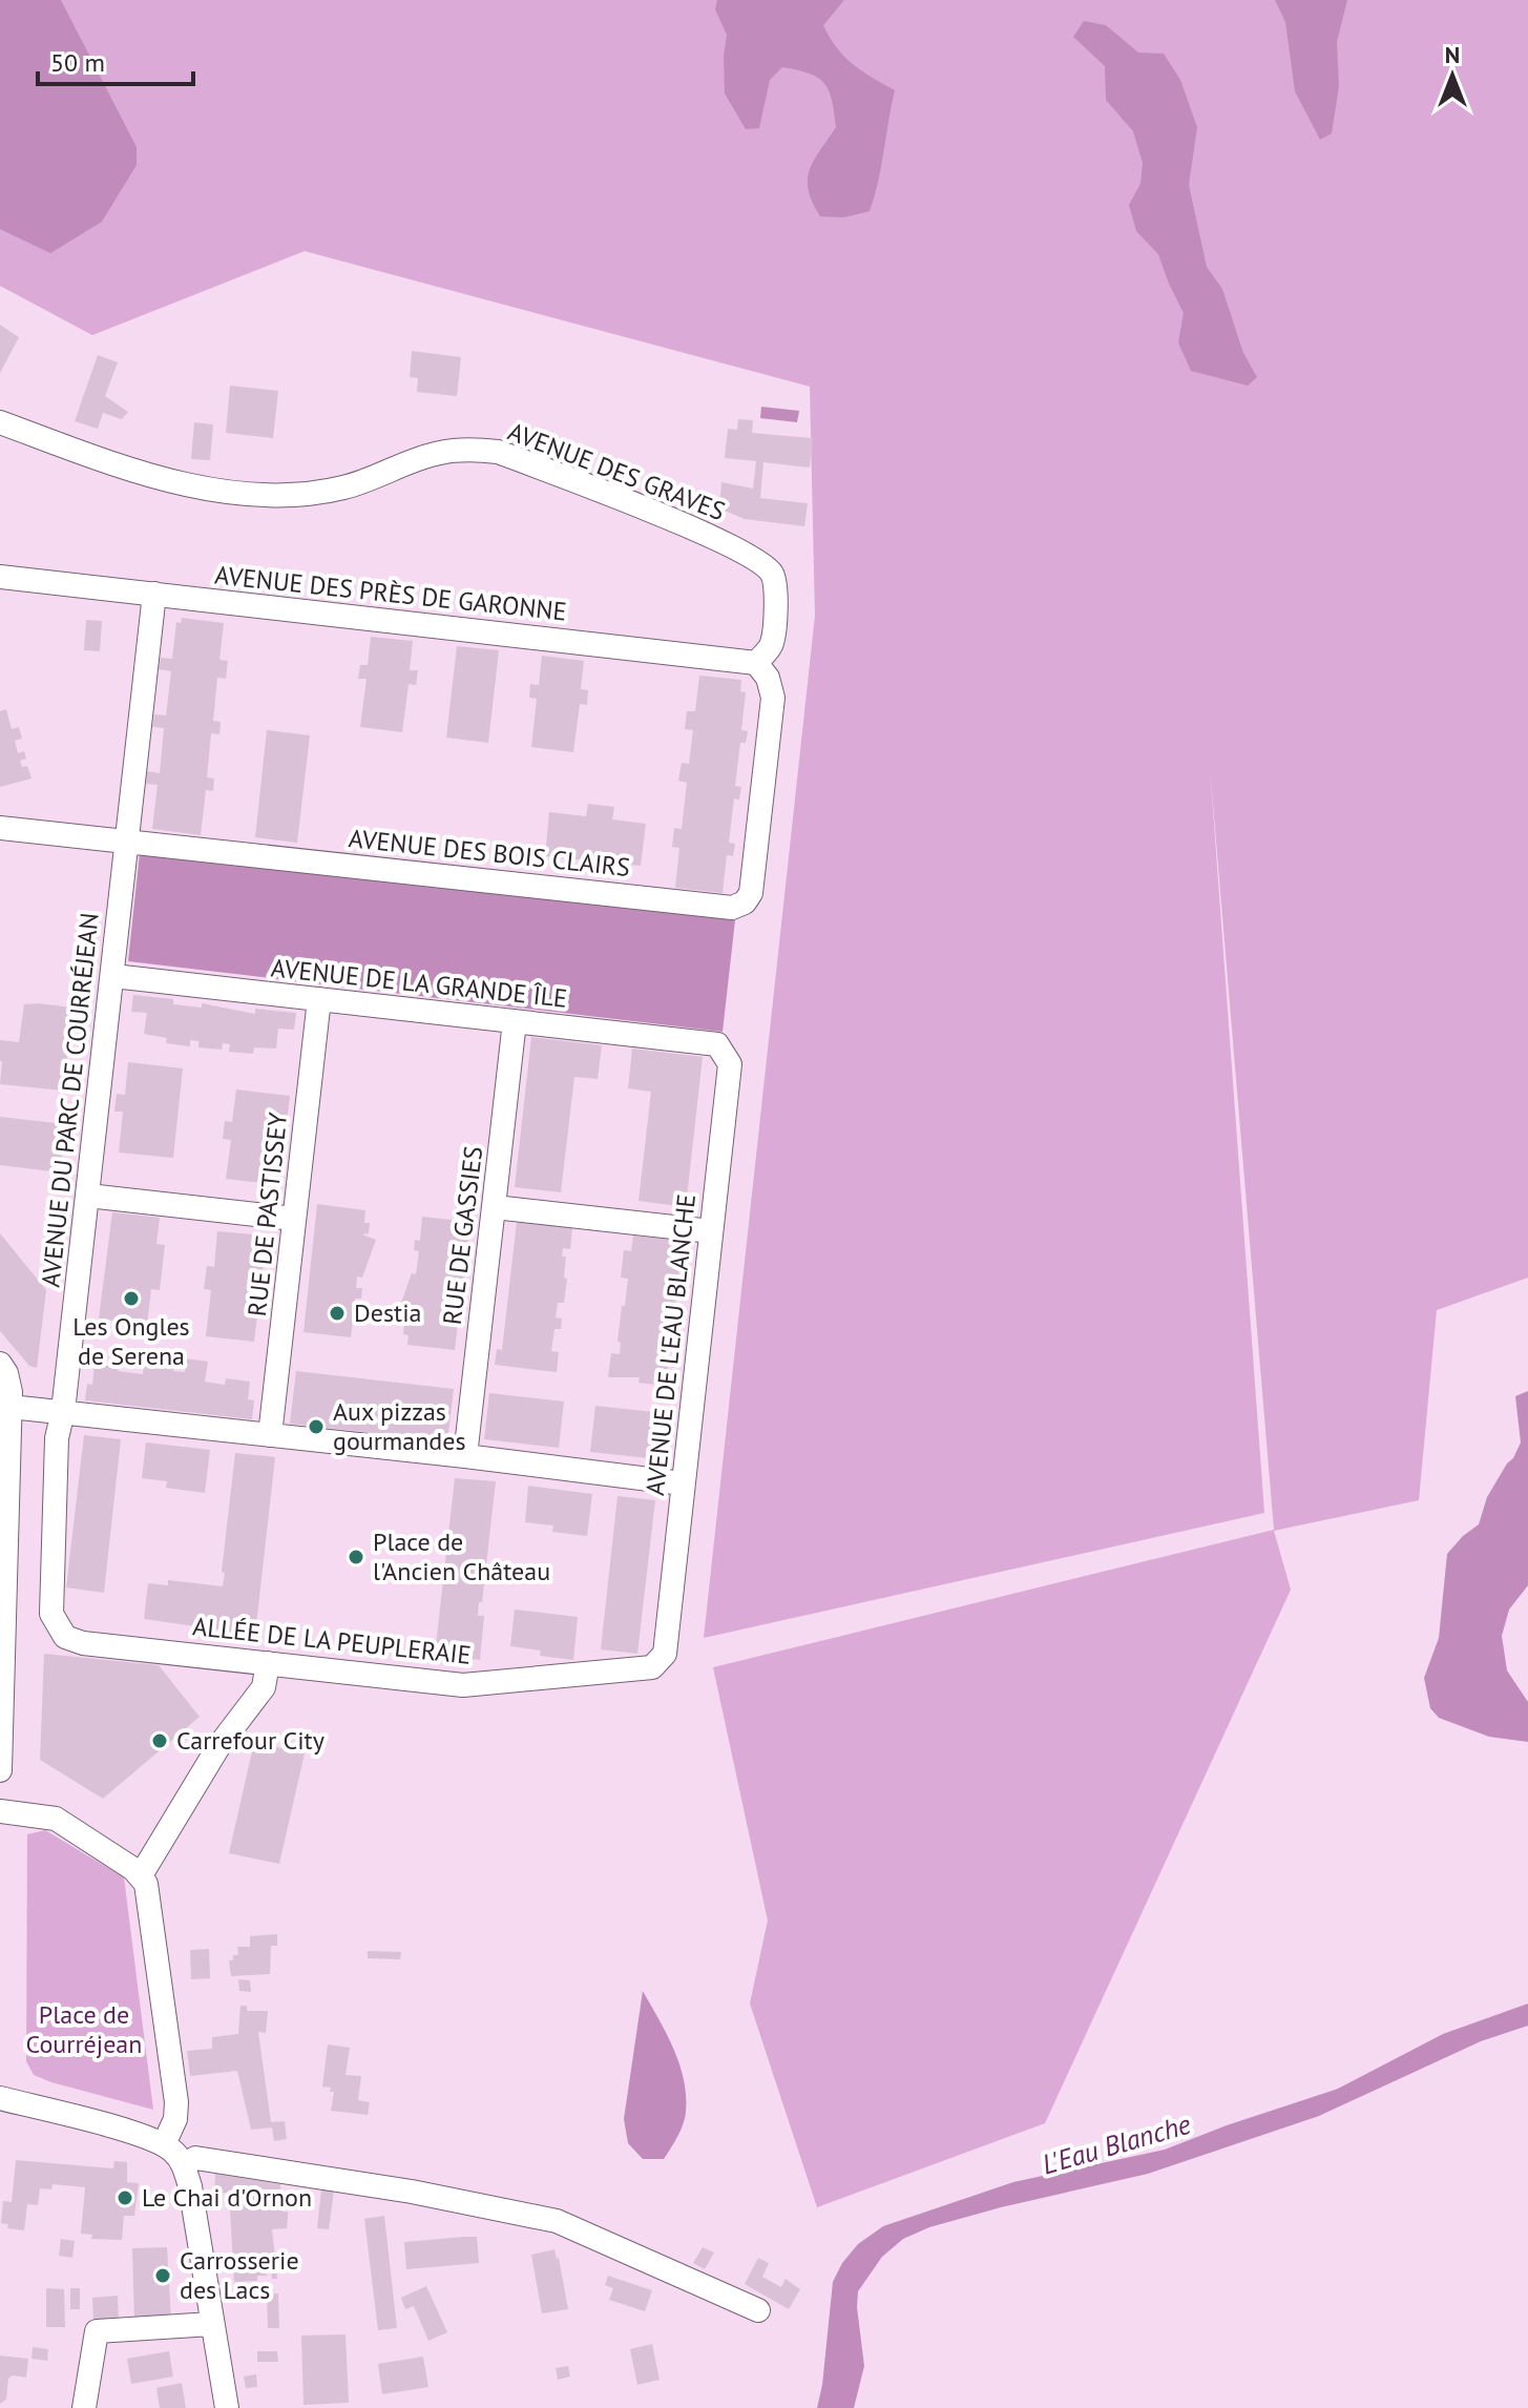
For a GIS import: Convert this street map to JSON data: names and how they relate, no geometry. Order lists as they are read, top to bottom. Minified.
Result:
{"streets":{"street":["AVENUE DES GRAVES","AVENUE DES PRÈS DE GARONNE","AVENUE DES BOIS CLAIRS","AVENUE DE LA GRANDE ÎLE","AVENUE DU PARC DE COURRÉJEAN","RUE DE PASTISSEY","RUE DE GASSIES","AVENUE DE L'EAU BLANCHE","ALLÉE DE LA PEUPLERAIE"]},"crossings":[["AVENUE DES GRAVES","AVENUE DES PRÈS DE GARONNE"],["AVENUE DES GRAVES","AVENUE DES BOIS CLAIRS"],["AVENUE DES PRÈS DE GARONNE","AVENUE DES BOIS CLAIRS"],["AVENUE DES PRÈS DE GARONNE","AVENUE DU PARC DE COURRÉJEAN"],["AVENUE DES BOIS CLAIRS","AVENUE DU PARC DE COURRÉJEAN"],["AVENUE DE LA GRANDE ÎLE","AVENUE DU PARC DE COURRÉJEAN"],["AVENUE DE LA GRANDE ÎLE","RUE DE PASTISSEY"],["AVENUE DE LA GRANDE ÎLE","RUE DE GASSIES"],["AVENUE DE LA GRANDE ÎLE","AVENUE DE L'EAU BLANCHE"],["AVENUE DU PARC DE COURRÉJEAN","ALLÉE DE LA PEUPLERAIE"],["AVENUE DE L'EAU BLANCHE","ALLÉE DE LA PEUPLERAIE"]],"water":["L'Eau Blanche"],"parks":["Place de Courréjean"],"places":["Les Ongles de Serena","Destia","Aux pizzas gourmandes","Place de l'Ancien Château","Carrefour City","Le Chai d'Ornon","Carrosserie des Lacs"],"scale_bar":"50 m","north":"top"}
